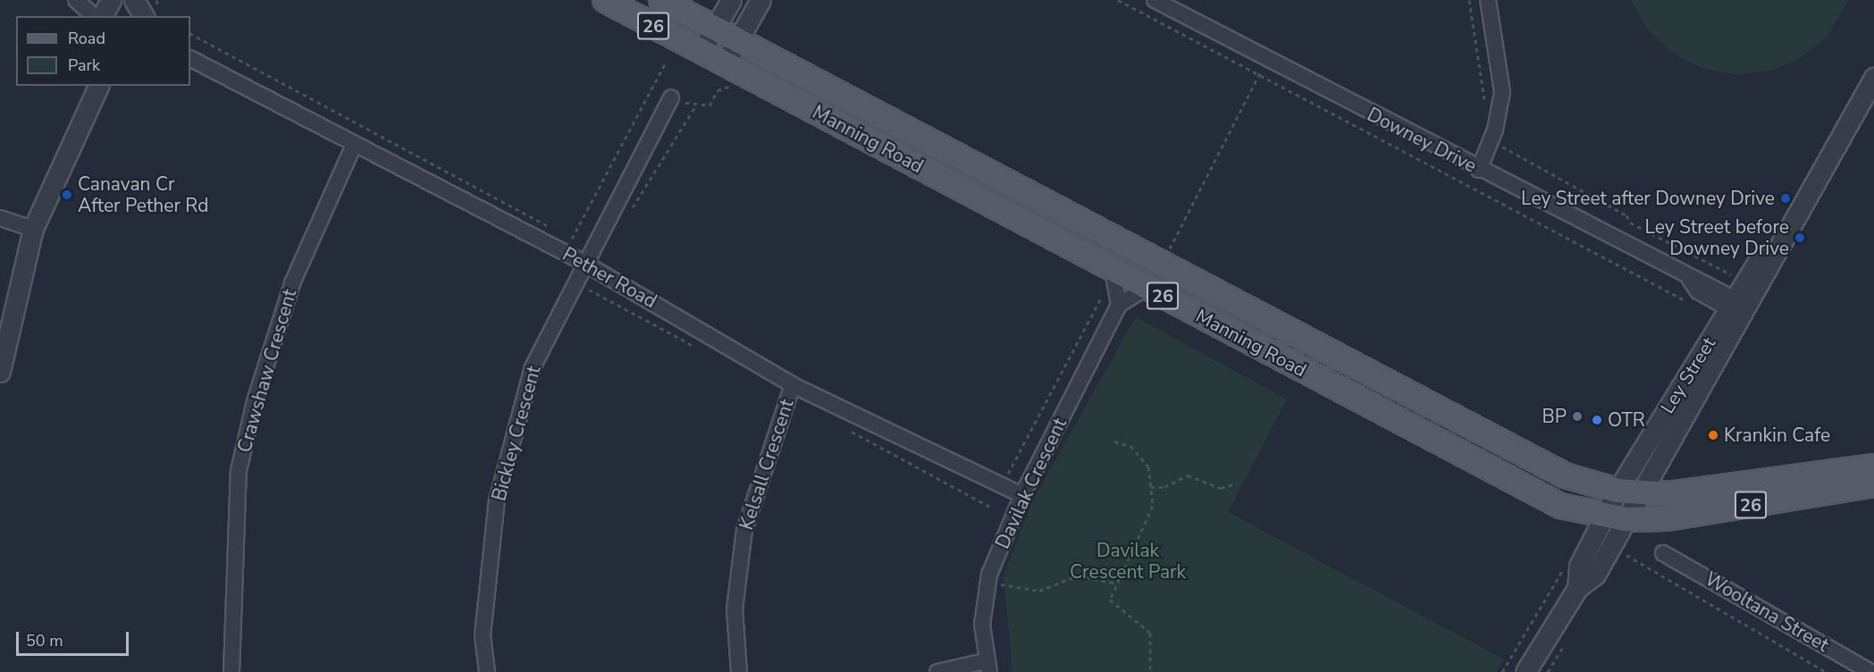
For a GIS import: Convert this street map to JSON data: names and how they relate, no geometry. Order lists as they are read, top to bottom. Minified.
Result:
{"streets":{"main road":["26","Manning Road"],"street":["Downey Drive","Pether Road","Crawshaw Crescent","Ley Street","Bickley Crescent","Kelsall Crescent","Davilak Crescent","Wooltana Street"]},"crossings":[["Manning Road","Ley Street"],["Downey Drive","Ley Street"],["Pether Road","Crawshaw Crescent"],["Pether Road","Bickley Crescent"],["Pether Road","Kelsall Crescent"],["Pether Road","Davilak Crescent"]],"parks":["Davilak Crescent Park"],"places":["Canavan Cr After Pether Rd","Ley Street after Downey Drive","Ley Street before Downey Drive","BP","OTR","Krankin Cafe"],"legend":["Road","Park"],"scale_bar":"50 m"}
